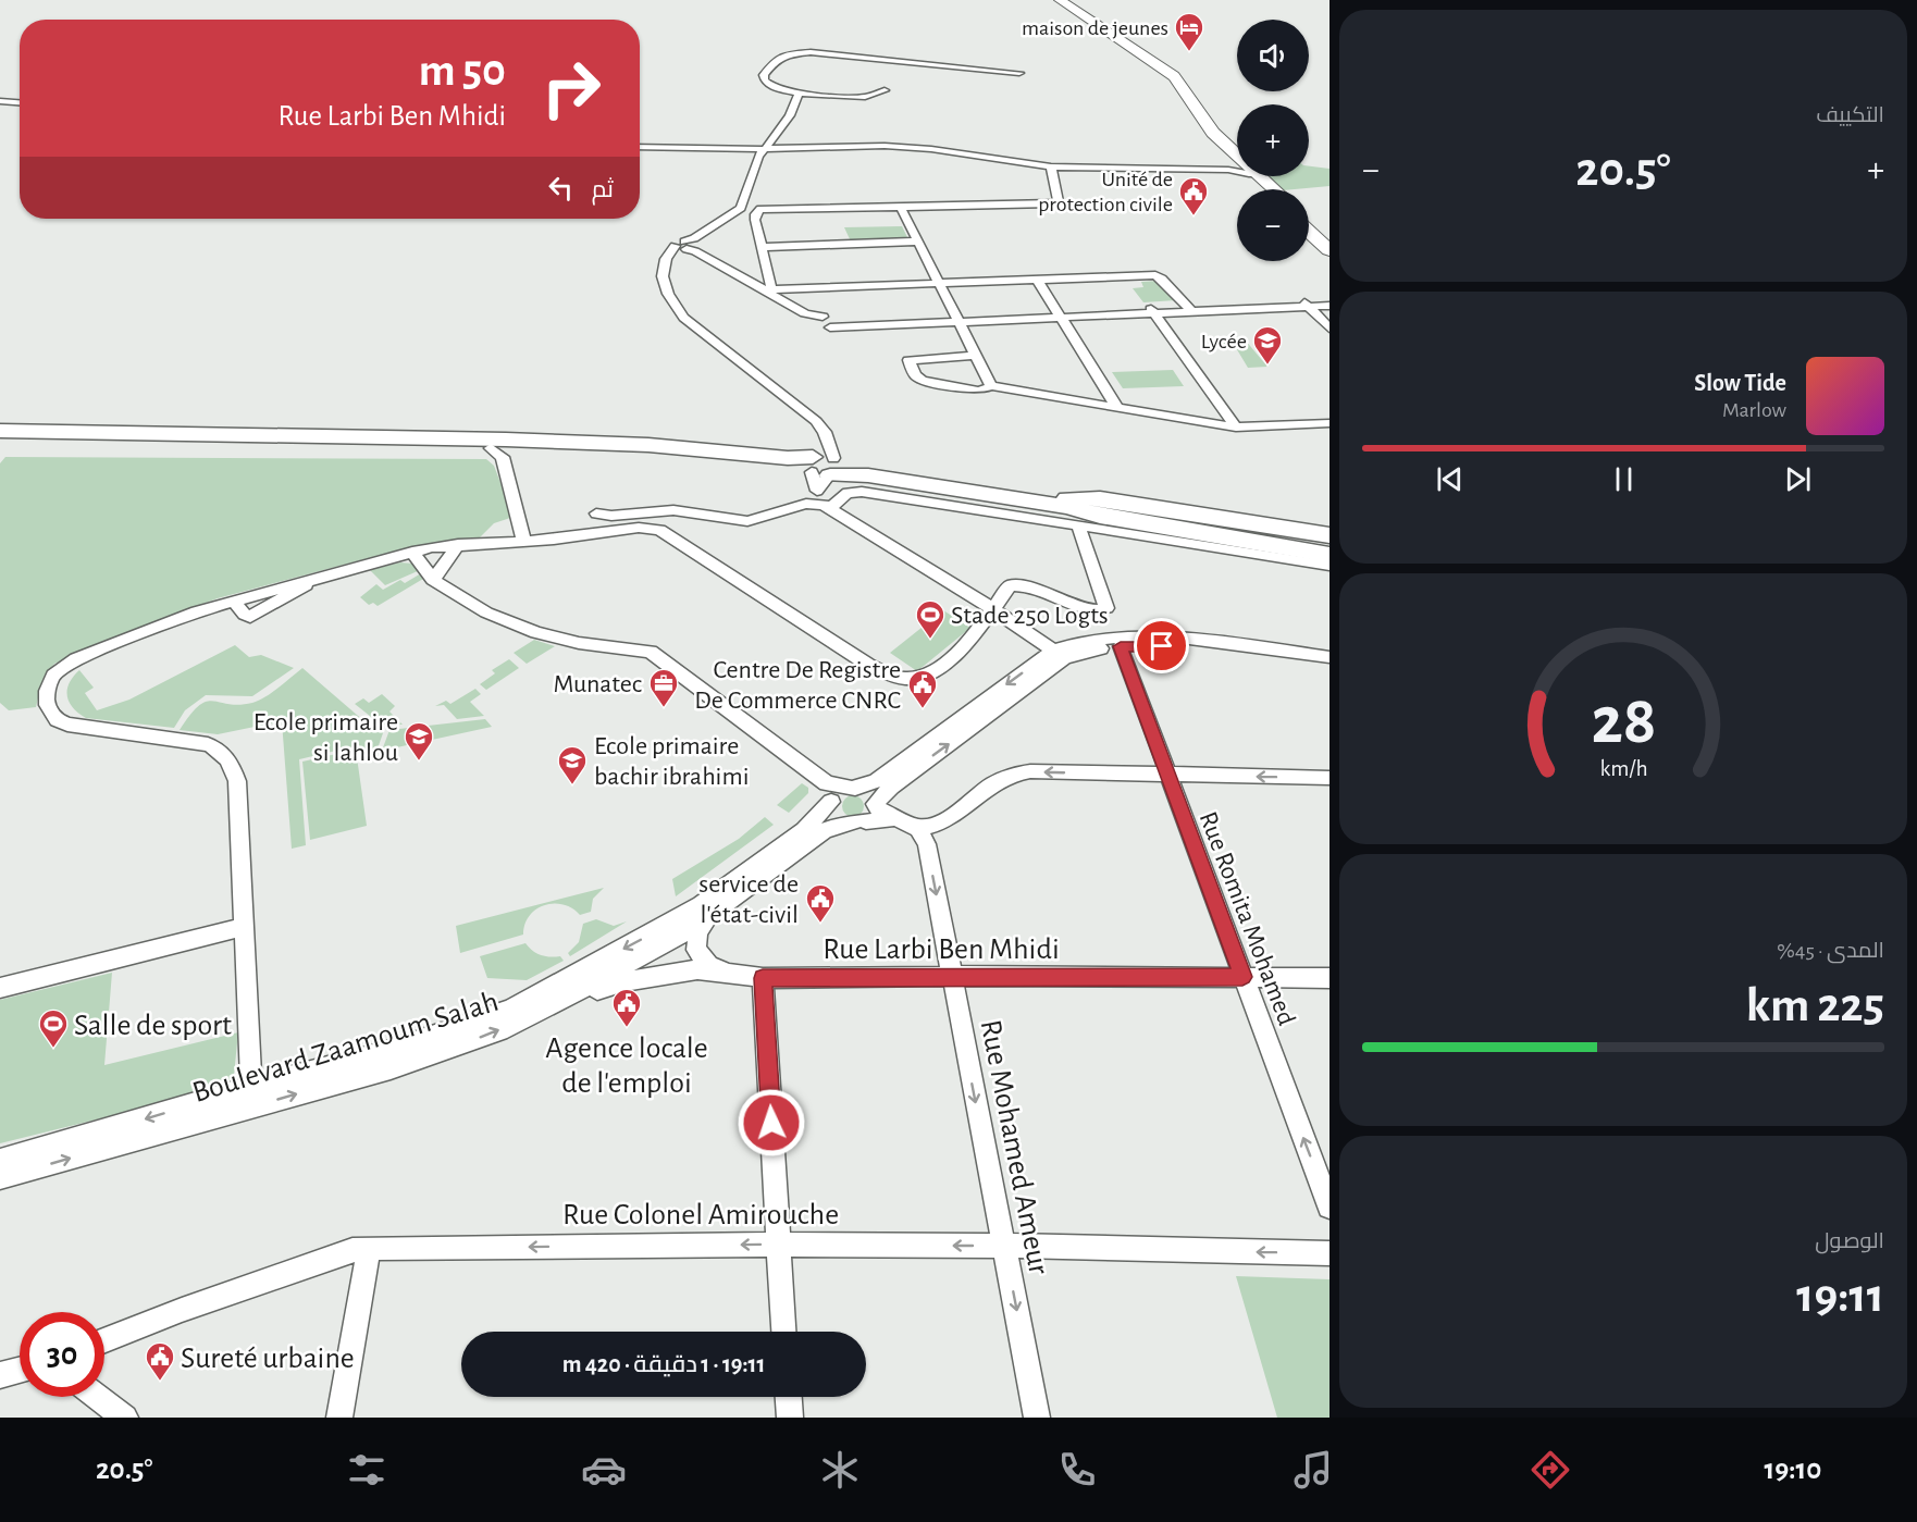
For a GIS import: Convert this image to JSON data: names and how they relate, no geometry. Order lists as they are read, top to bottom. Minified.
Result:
{"streets":{"street":["Rue Romita Mohamed","Rue Larbi Ben Mhidi","Boulevard Zaamoum Salah","Rue Mohamed Ameur","Rue Colonel Amirouche"]},"crossings":[["Rue Romita Mohamed","Rue Larbi Ben Mhidi"],["Rue Larbi Ben Mhidi","Boulevard Zaamoum Salah"],["Rue Larbi Ben Mhidi","Rue Mohamed Ameur"],["Rue Mohamed Ameur","Rue Colonel Amirouche"]],"one_way":["Rue Romita Mohamed","Rue Mohamed Ameur","Rue Colonel Amirouche"],"places":{"hotel":["maison de jeunes"],"public building":["Unité de protection civile","Centre De Registre De Commerce CNRC","service de l'état-civil","Agence locale de l'emploi","Sureté urbaine"],"school or university":["Lycée","Ecole primaire si lahlou","Ecole primaire bachir ibrahimi"],"sports":["Stade 250 Logts","Salle de sport"],"office":["Munatec"]},"page":{"tile":["التكييف",["المدى · 45%","225 km"],["الوصول","19:11"]],"map_buttons":["+","−"],"turn":["50 m","Rue Larbi Ben Mhidi"],"heat":["−","20.5°","+"],"then":"ثم","song":["Slow Tide","Marlow"],"limit":"30","trip":"19:11 · 1 دقيقة · 420 m","tabs":["19:10","20.5°"],"gauge":["28","km/h"]}}
